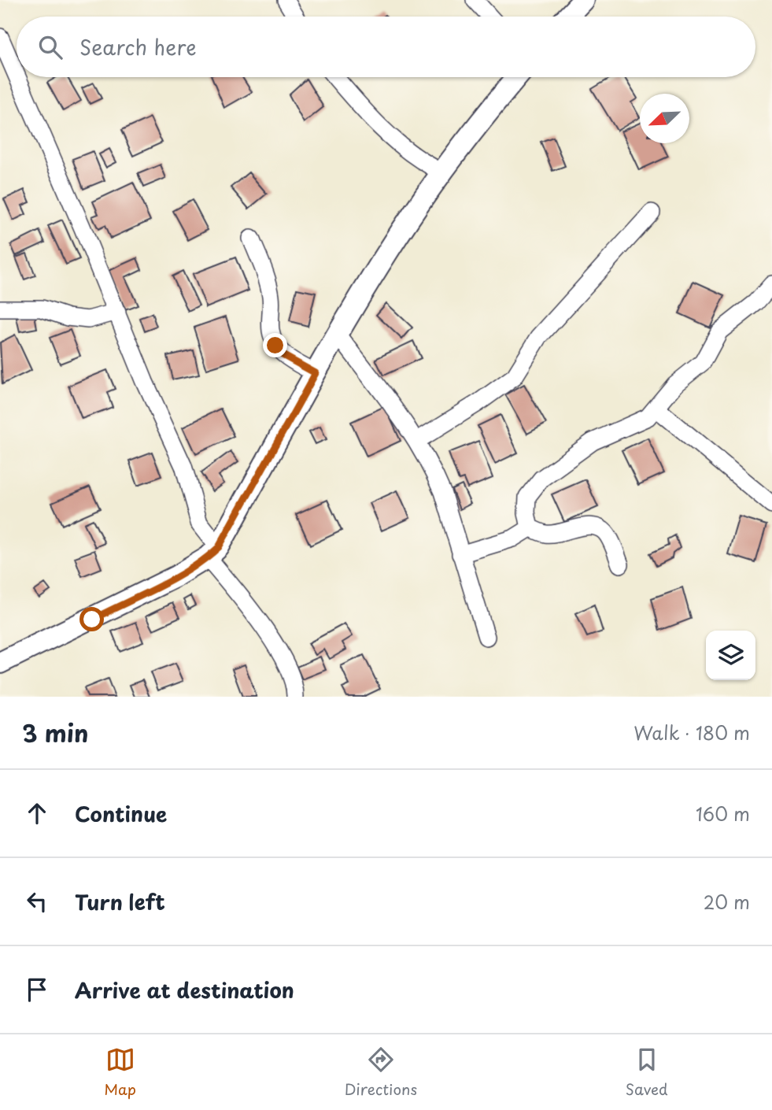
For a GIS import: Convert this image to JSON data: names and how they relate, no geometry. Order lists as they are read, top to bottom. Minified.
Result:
{"north":"bottom left","page":{"search":"Search here","heading":["3 min","Walk · 180 m"],"list":[["Continue","160 m"],["Turn left","20 m"],"Arrive at destination"],"nav":["Map","Directions","Saved"]}}
